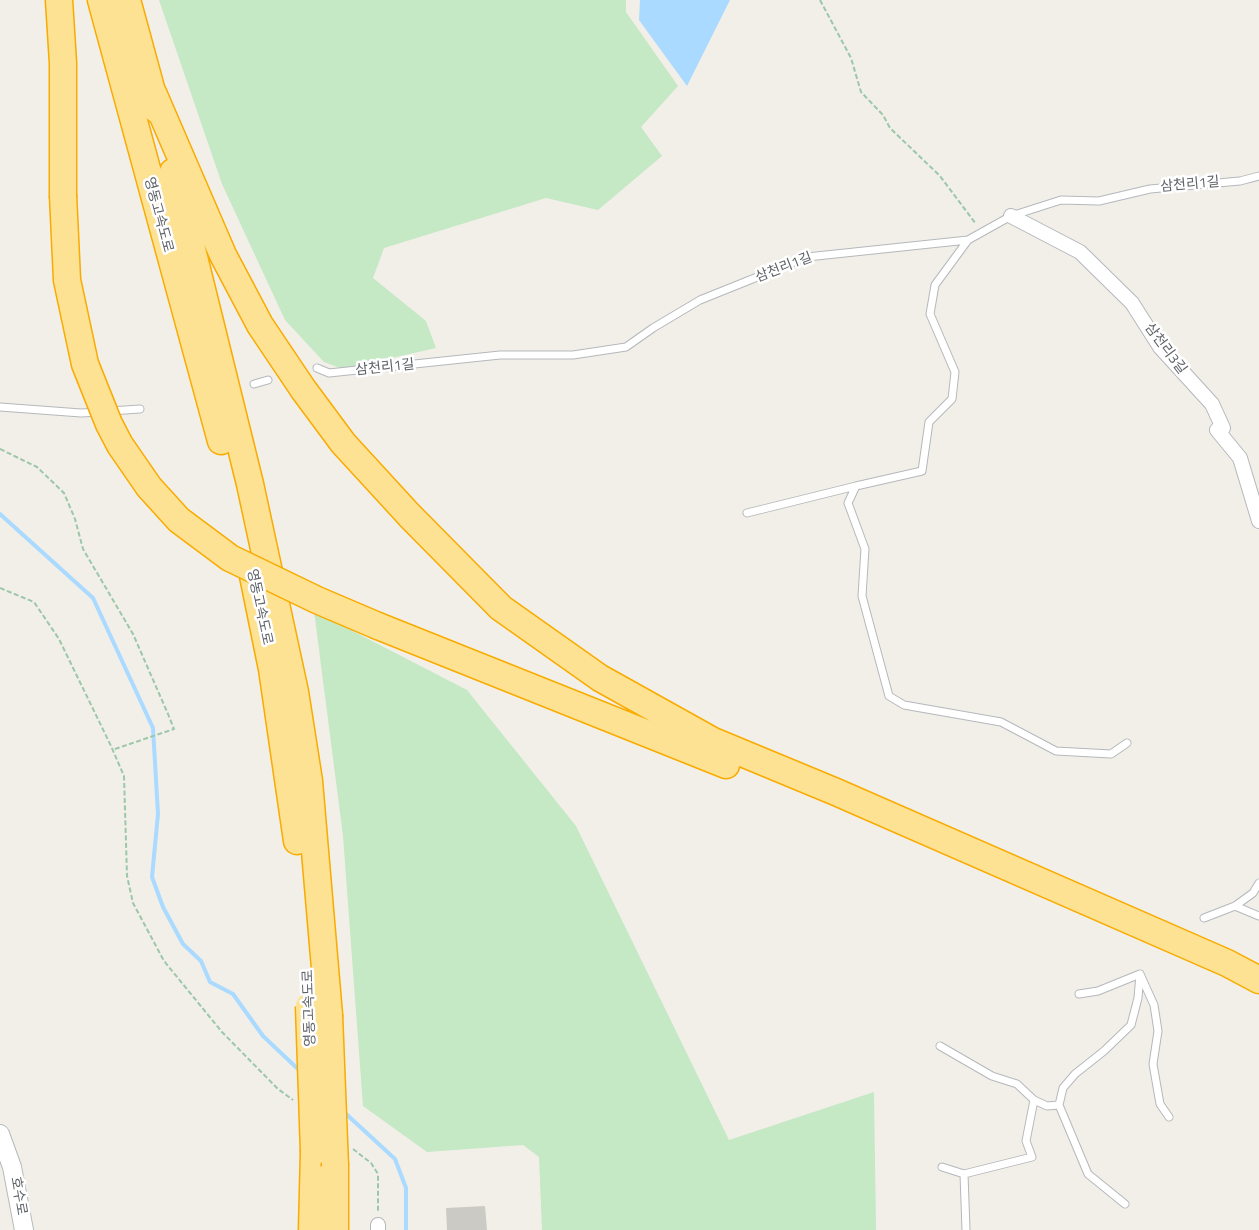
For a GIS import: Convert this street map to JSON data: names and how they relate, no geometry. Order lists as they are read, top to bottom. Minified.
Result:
{"streets":{"highway":["영동고속도로"],"street":["삼천리3길","호수로"],"lane":["삼천리1길"]},"crossings":[["삼천리1길","삼천리3길"]]}
